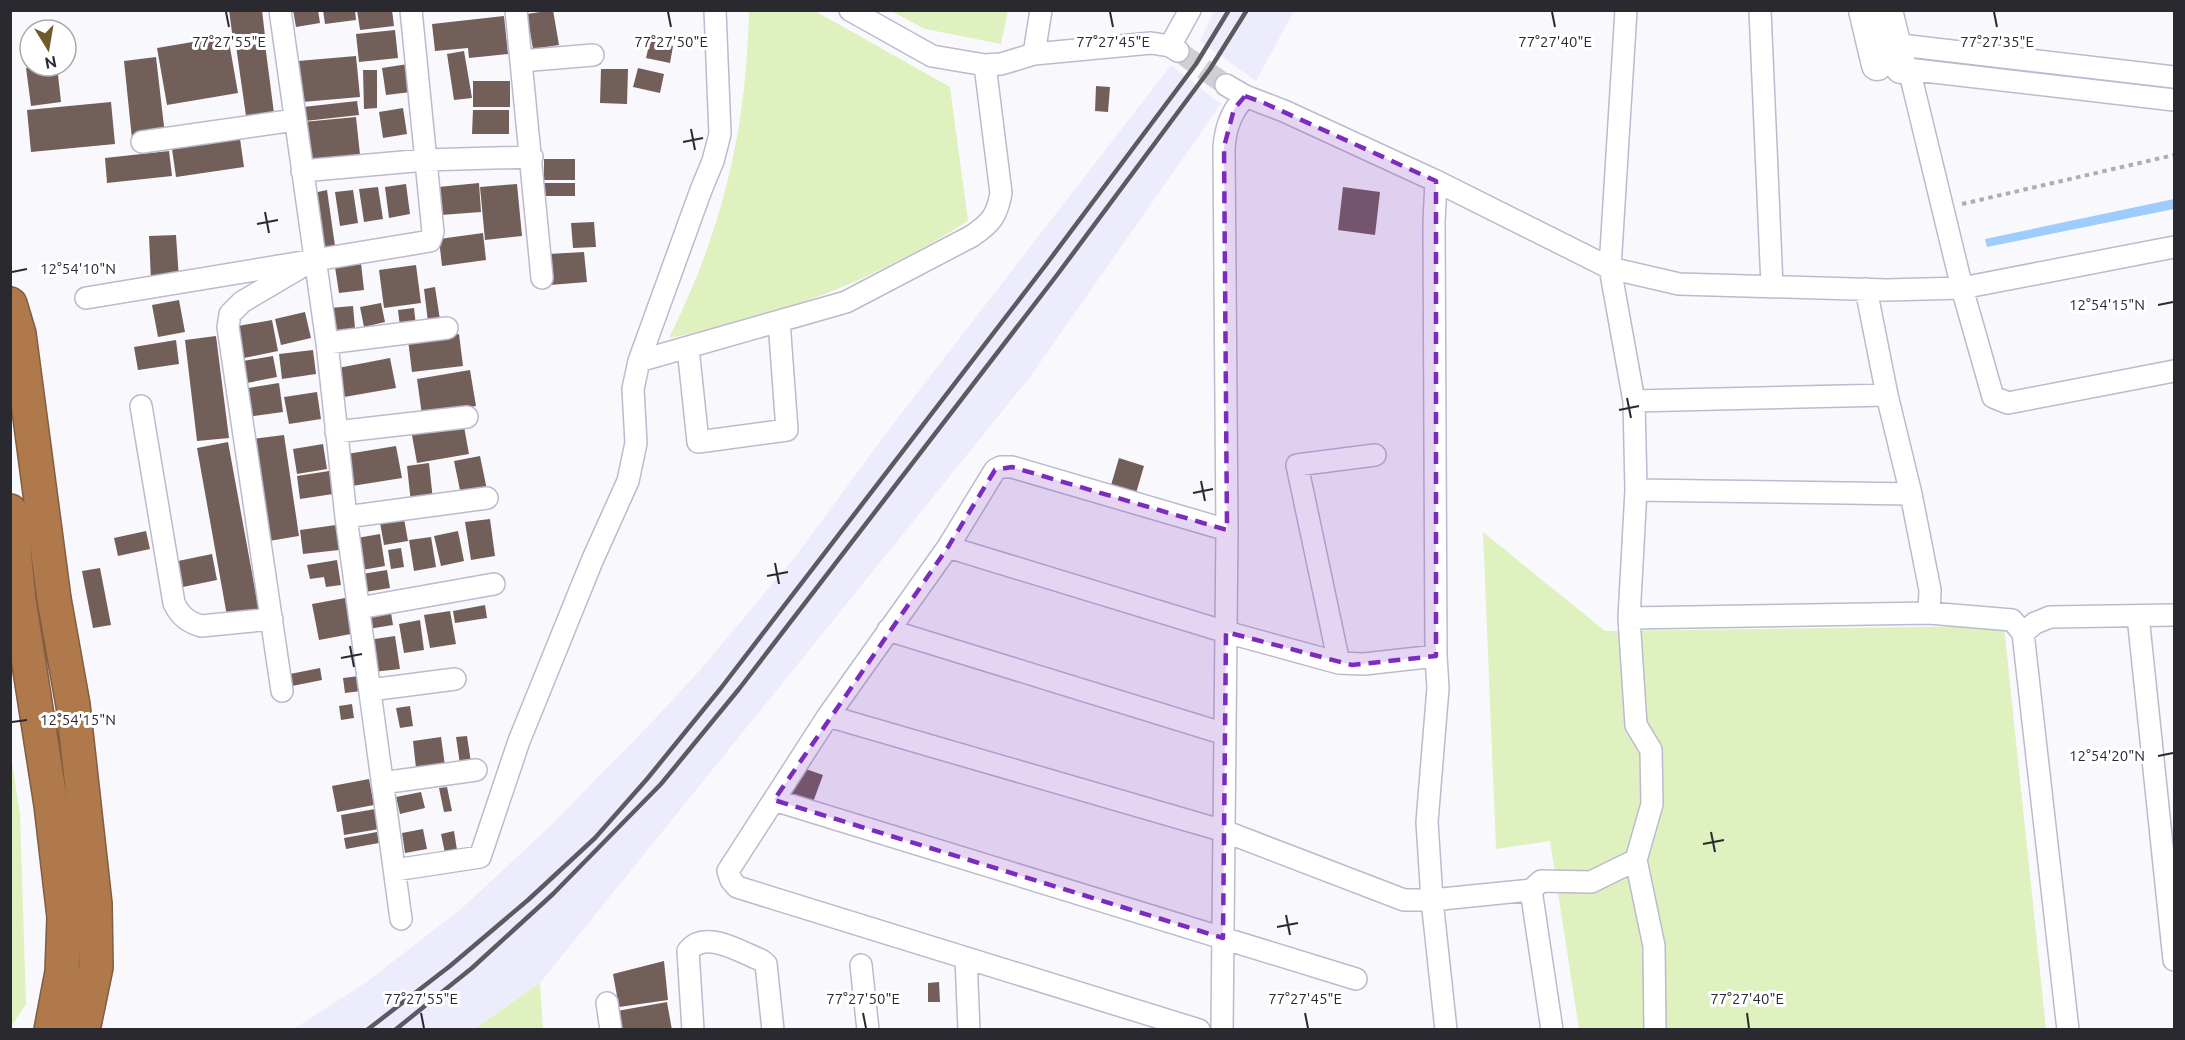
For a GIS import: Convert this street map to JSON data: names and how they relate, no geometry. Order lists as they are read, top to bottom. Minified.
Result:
{"north":"bottom","coordinates":["77°27'55\"E","77°27'50\"E","77°27'45\"E","77°27'35\"E","77°27'40\"E","12°54'10\"N","12°54'15\"N","12°54'20\"N"]}
